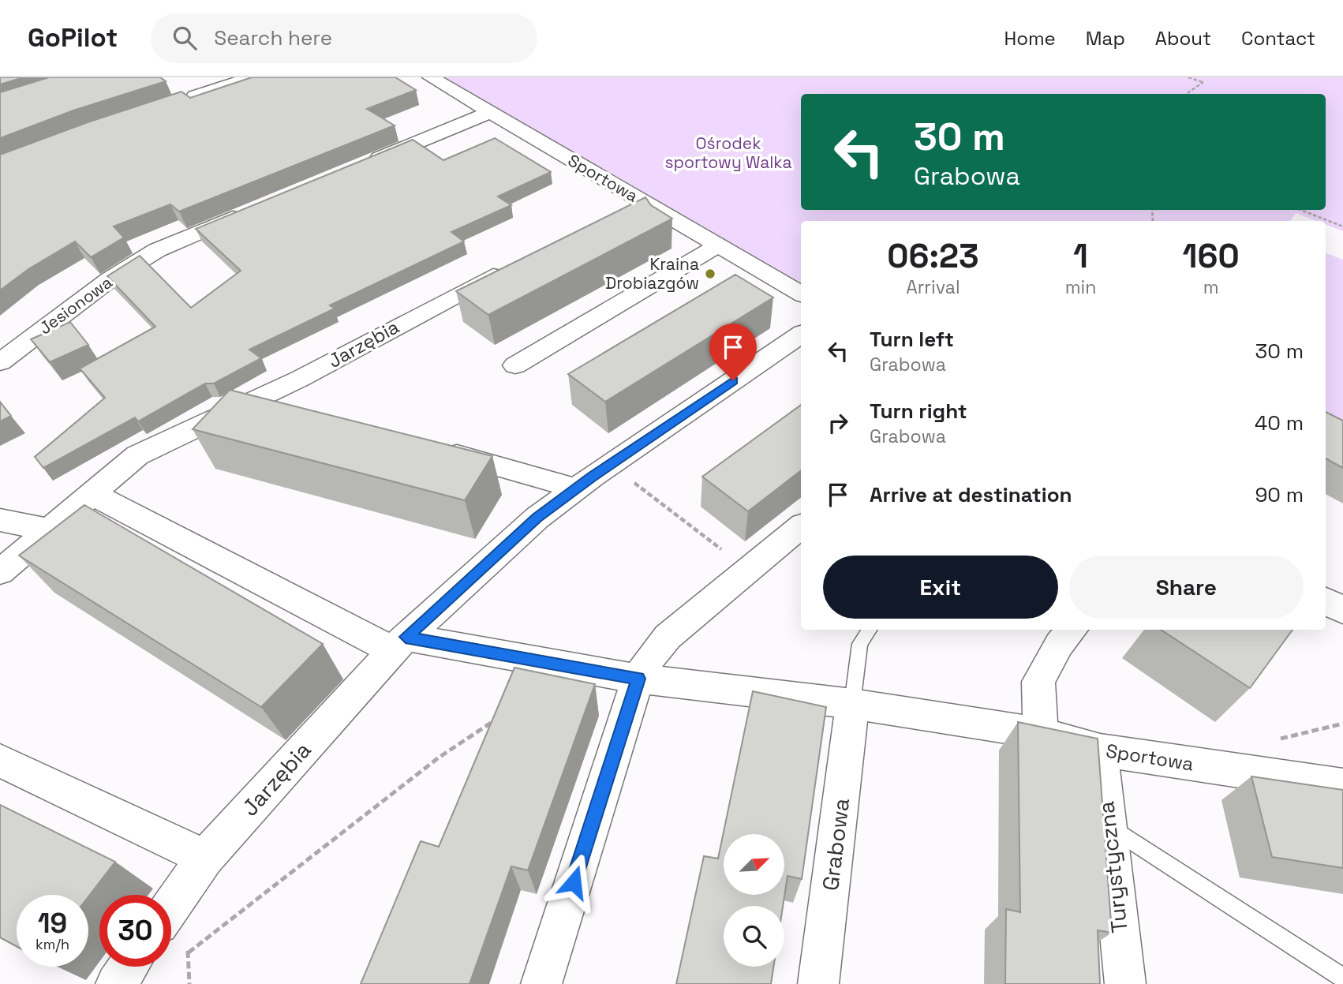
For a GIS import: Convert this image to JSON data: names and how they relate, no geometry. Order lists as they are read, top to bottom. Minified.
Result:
{"streets":{"street":["Sportowa","Jesionowa","Jarzębia","Grabowa","Turystyczna"]},"crossings":[["Sportowa","Turystyczna"]],"parks":["Ośrodek sportowy Walka"],"places":["Kraina Drobiazgów"],"north":"top right","page":{"header":"GoPilot","search":"Search here","nav":["Home","Map","About","Contact"],"turn":["30 m","Grabowa"],"eta":["06:23","Arrival","1","min","160","m"],"list":[{"name":"Turn left","note":"Grabowa","value":"30 m"},{"name":"Turn right","note":"Grabowa","value":"40 m"},{"name":"Arrive at destination","value":"90 m"}],"buttons":["Exit","Share"],"speed":"19 km/h","limit":"30"}}
